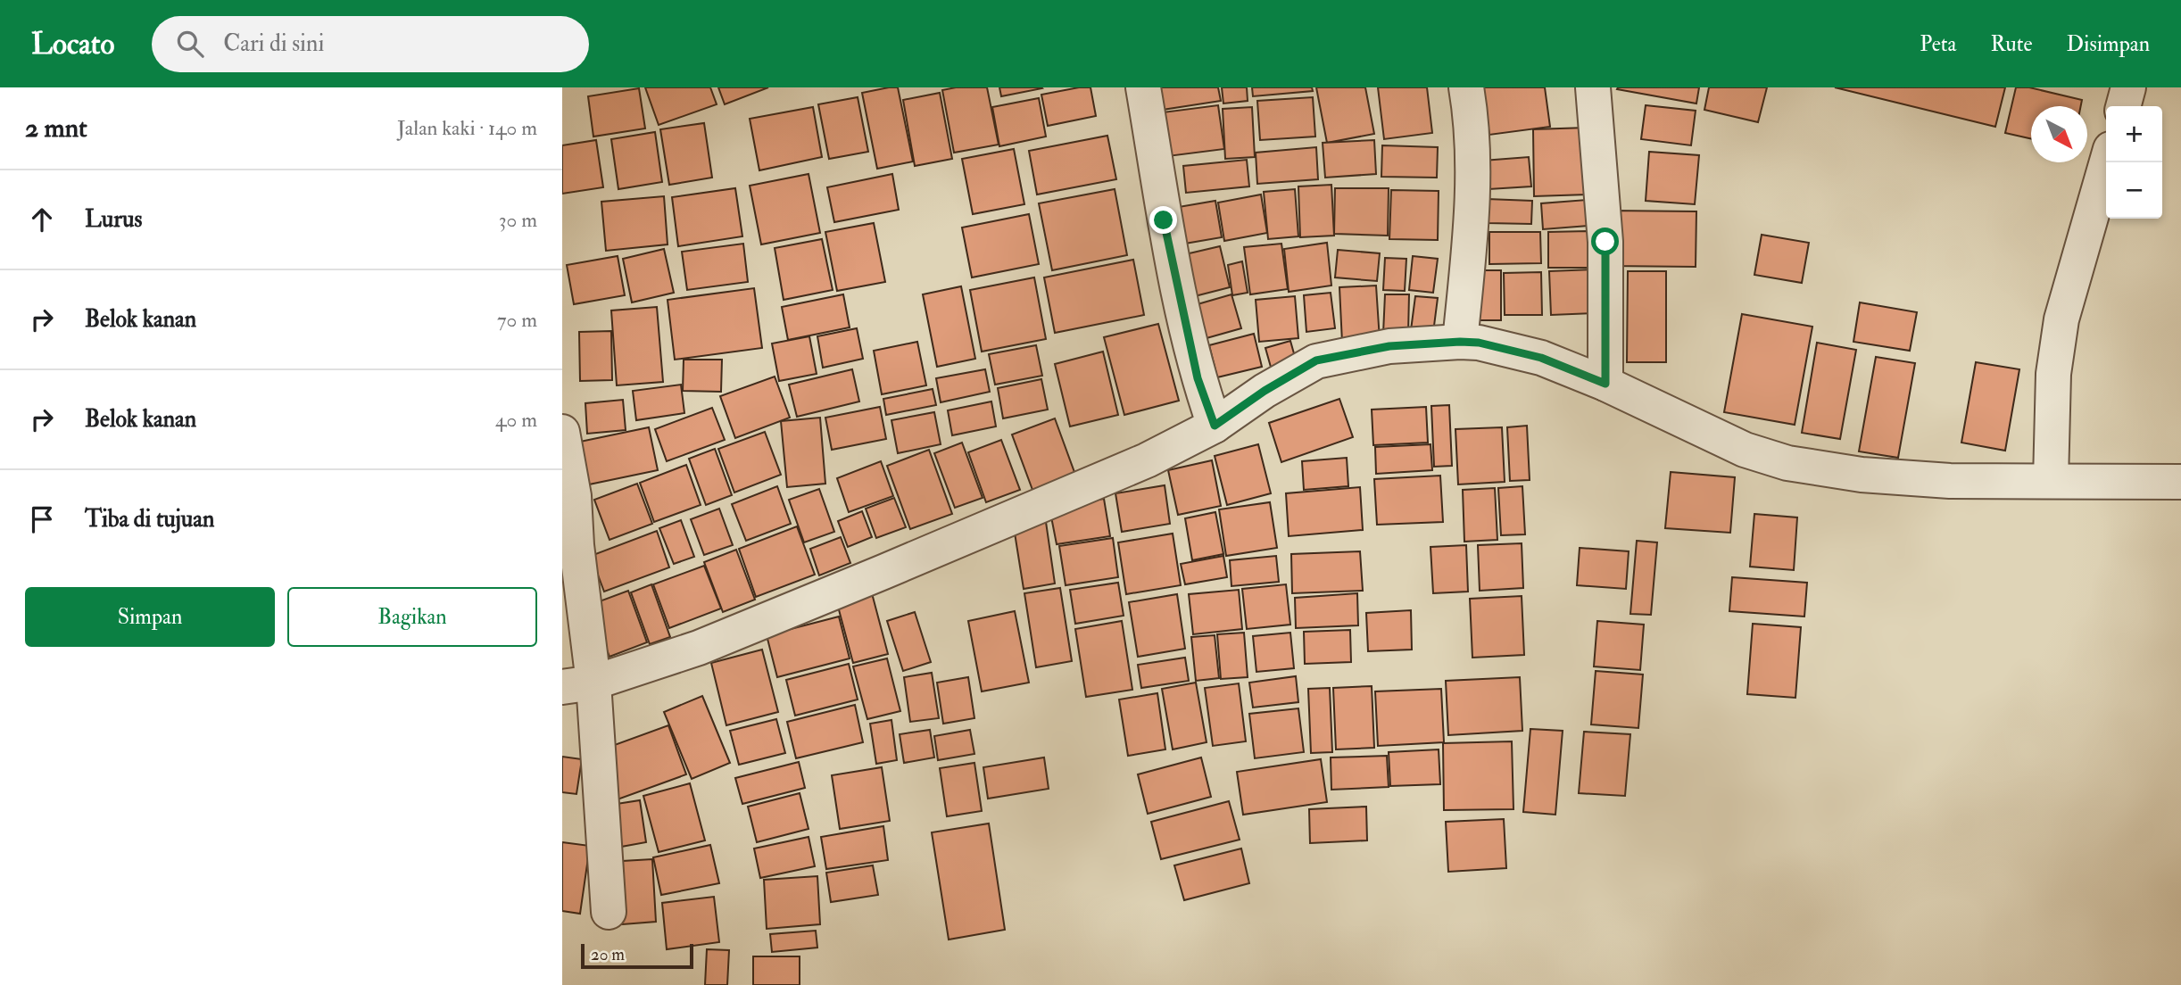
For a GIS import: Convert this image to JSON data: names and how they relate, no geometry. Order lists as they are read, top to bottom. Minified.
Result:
{"scale_bar":"20 m","north":"bottom right","page":{"header":"Locato","search":"Cari di sini","nav":["Peta","Rute","Disimpan"],"heading":["2 mnt","Jalan kaki · 140 m"],"map_buttons":["+","−"],"list":[["Lurus","30 m"],["Belok kanan","70 m"],["Belok kanan","40 m"],"Tiba di tujuan"],"buttons":["Simpan","Bagikan"],"scale":"20 m"}}
